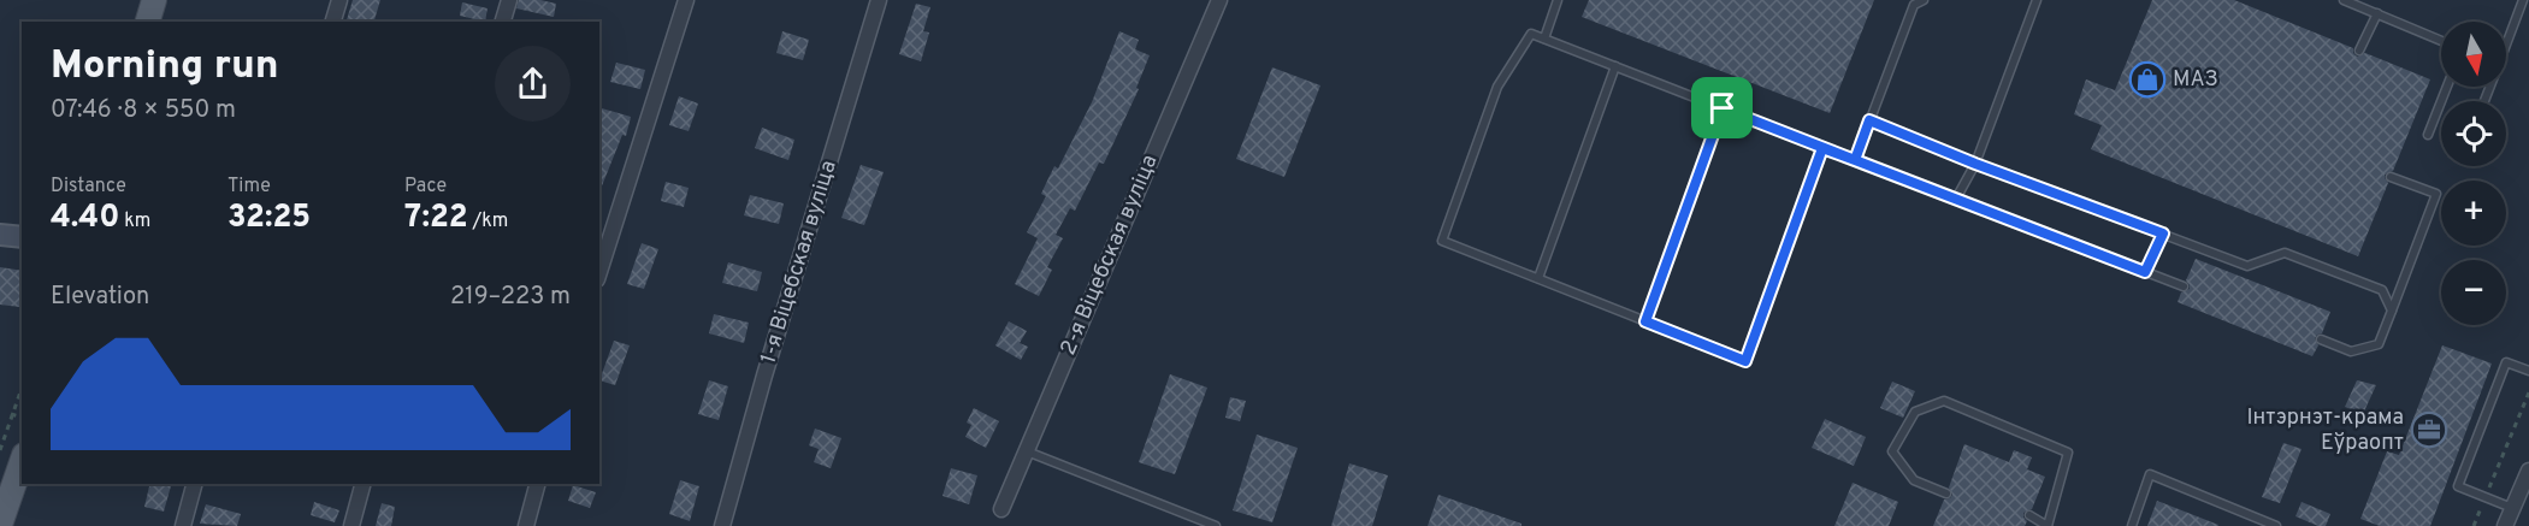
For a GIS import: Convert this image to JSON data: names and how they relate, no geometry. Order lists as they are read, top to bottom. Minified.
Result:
{"streets":{"street":["2-я Віцебская вуліца","1-я Віцебская вуліца"]},"places":{"shop":["МАЗ"],"office":["Інтэрнэт-крама Еўраопт"]},"north":"bottom","page":{"map_buttons":["+","−"],"heading":["Morning run","07:46 · 8 × 550 m"],"stats":[["Distance","4.40 km"],["Time","32:25"],["Pace","7:22 /km"]],"chart":["Elevation","219–223 m"]}}
